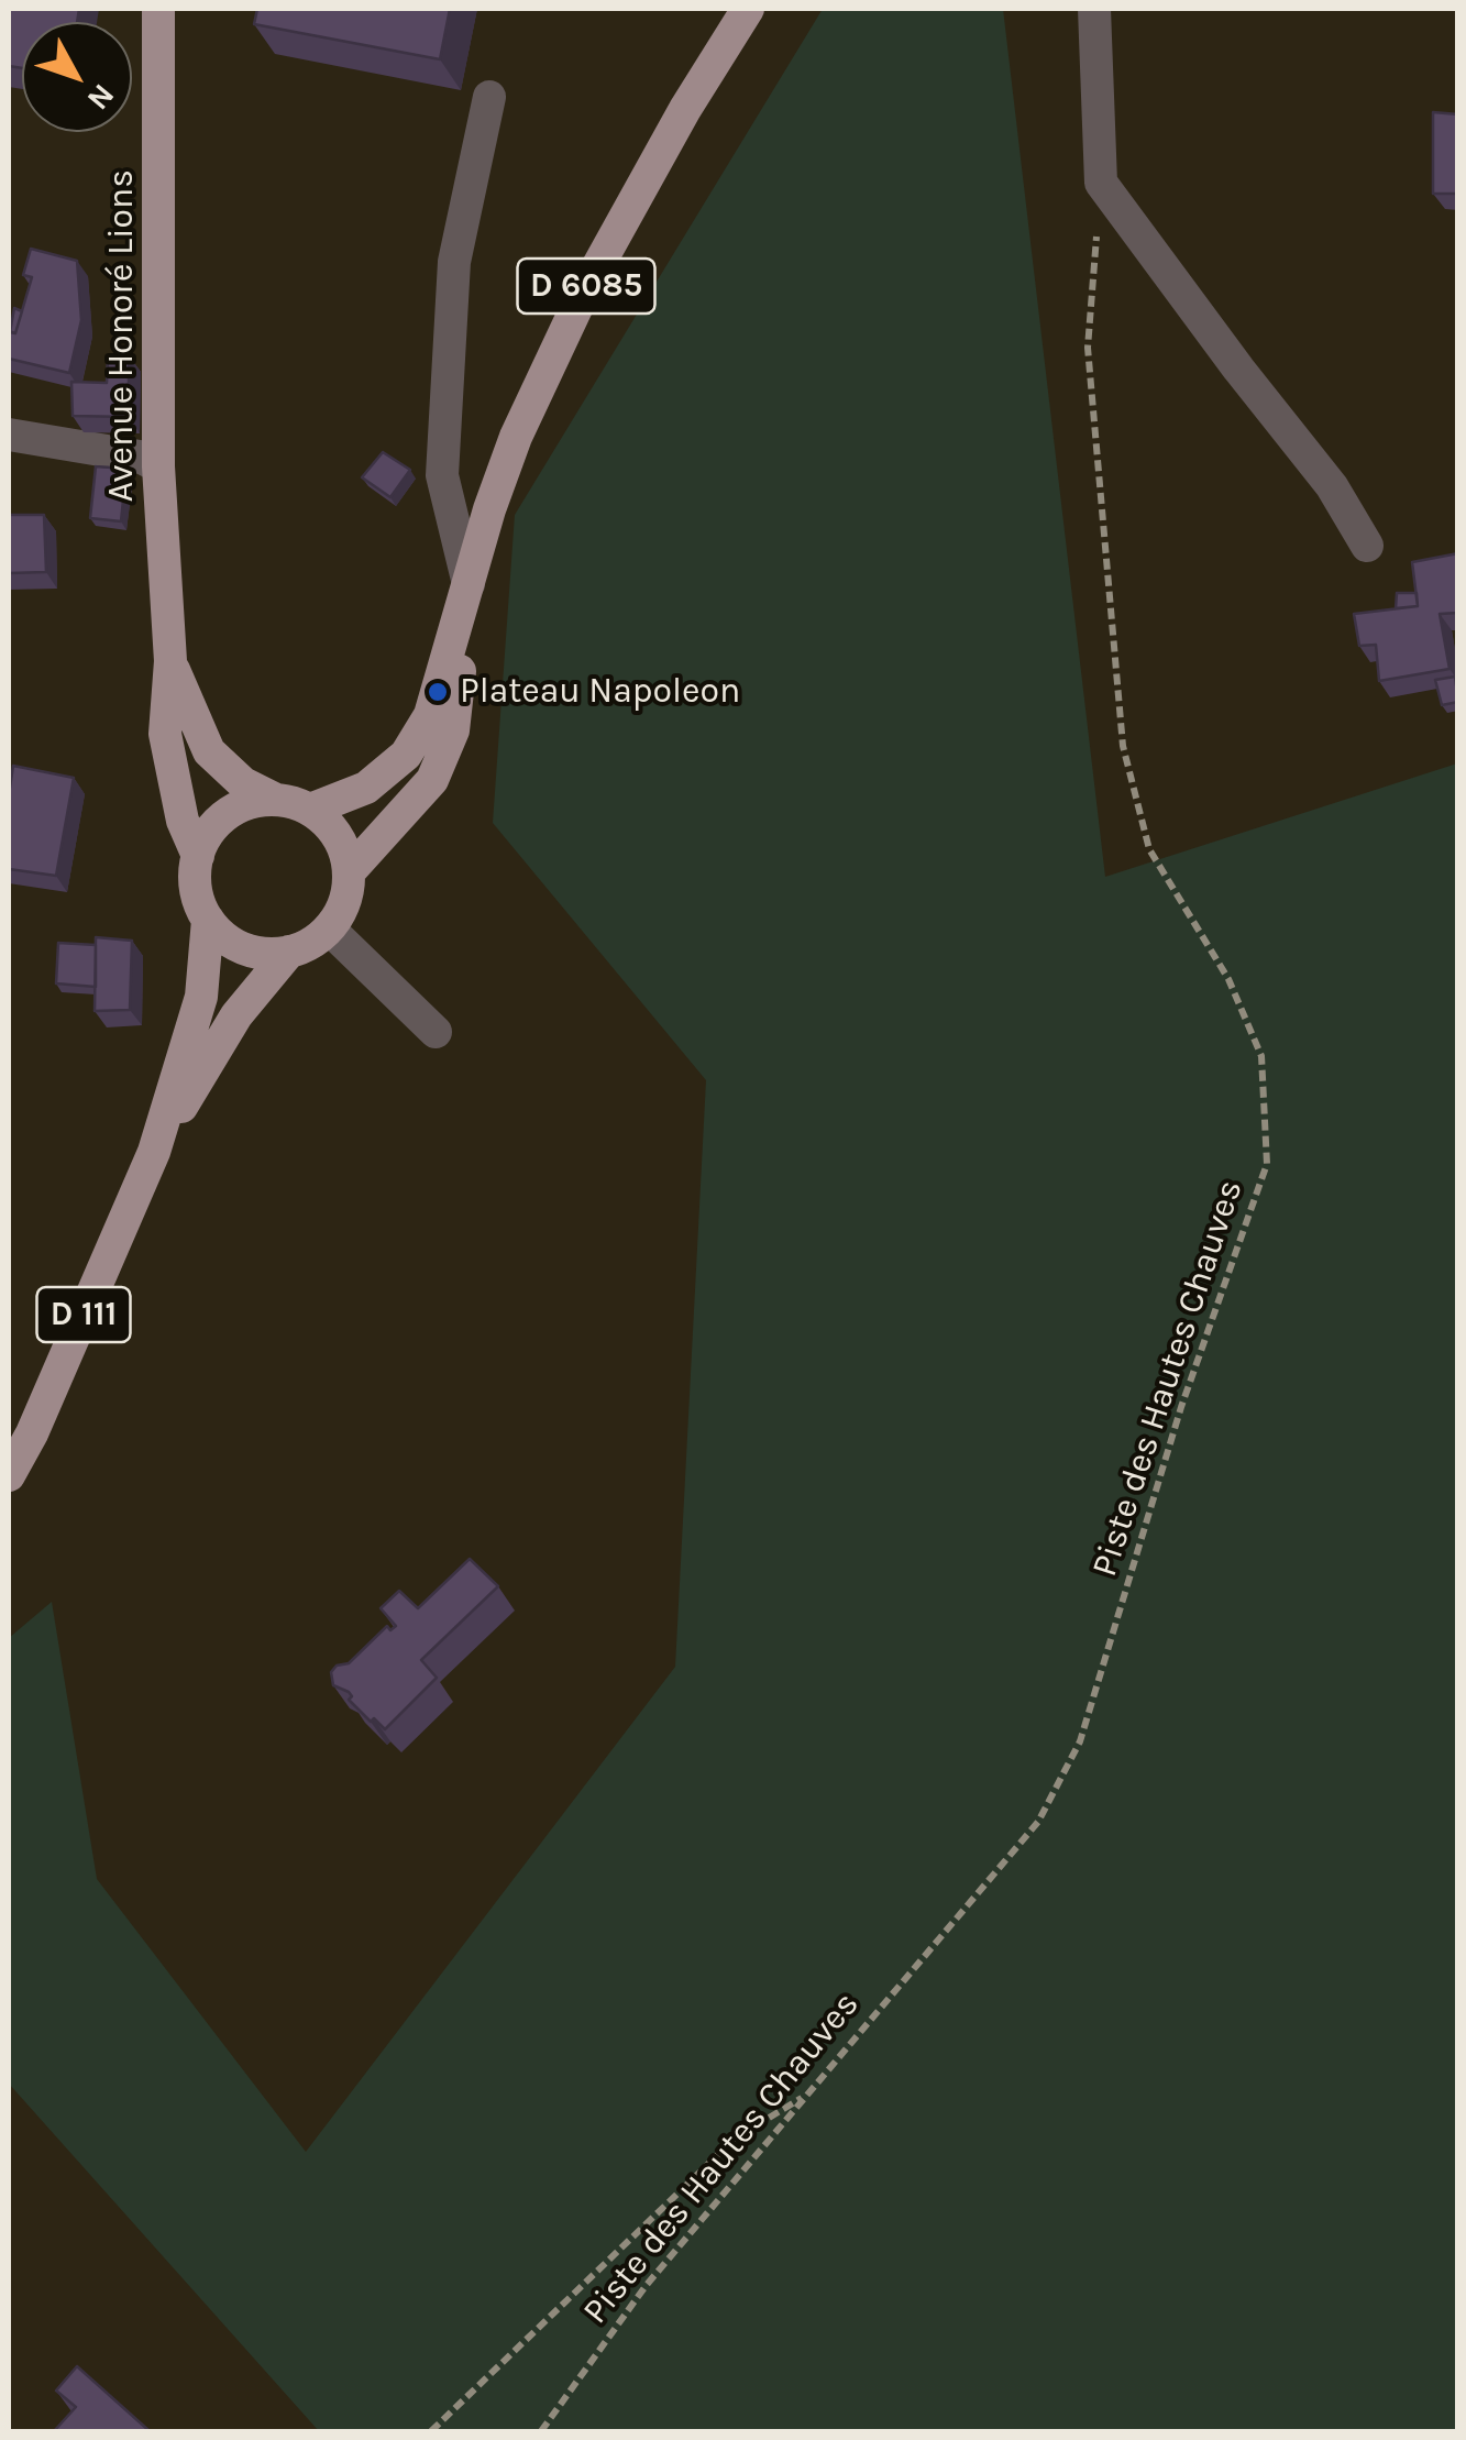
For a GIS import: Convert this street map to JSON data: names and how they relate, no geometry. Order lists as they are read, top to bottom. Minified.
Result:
{"streets":{"main road":["D 6085","Avenue Honoré Lions","D 111"],"path":["Piste des Hautes Chauves"]},"crossings":[["D 6085","Avenue Honoré Lions"],["D 6085","D 111"],["Avenue Honoré Lions","D 111"]],"places":["Plateau Napoleon"],"north":"bottom right"}
